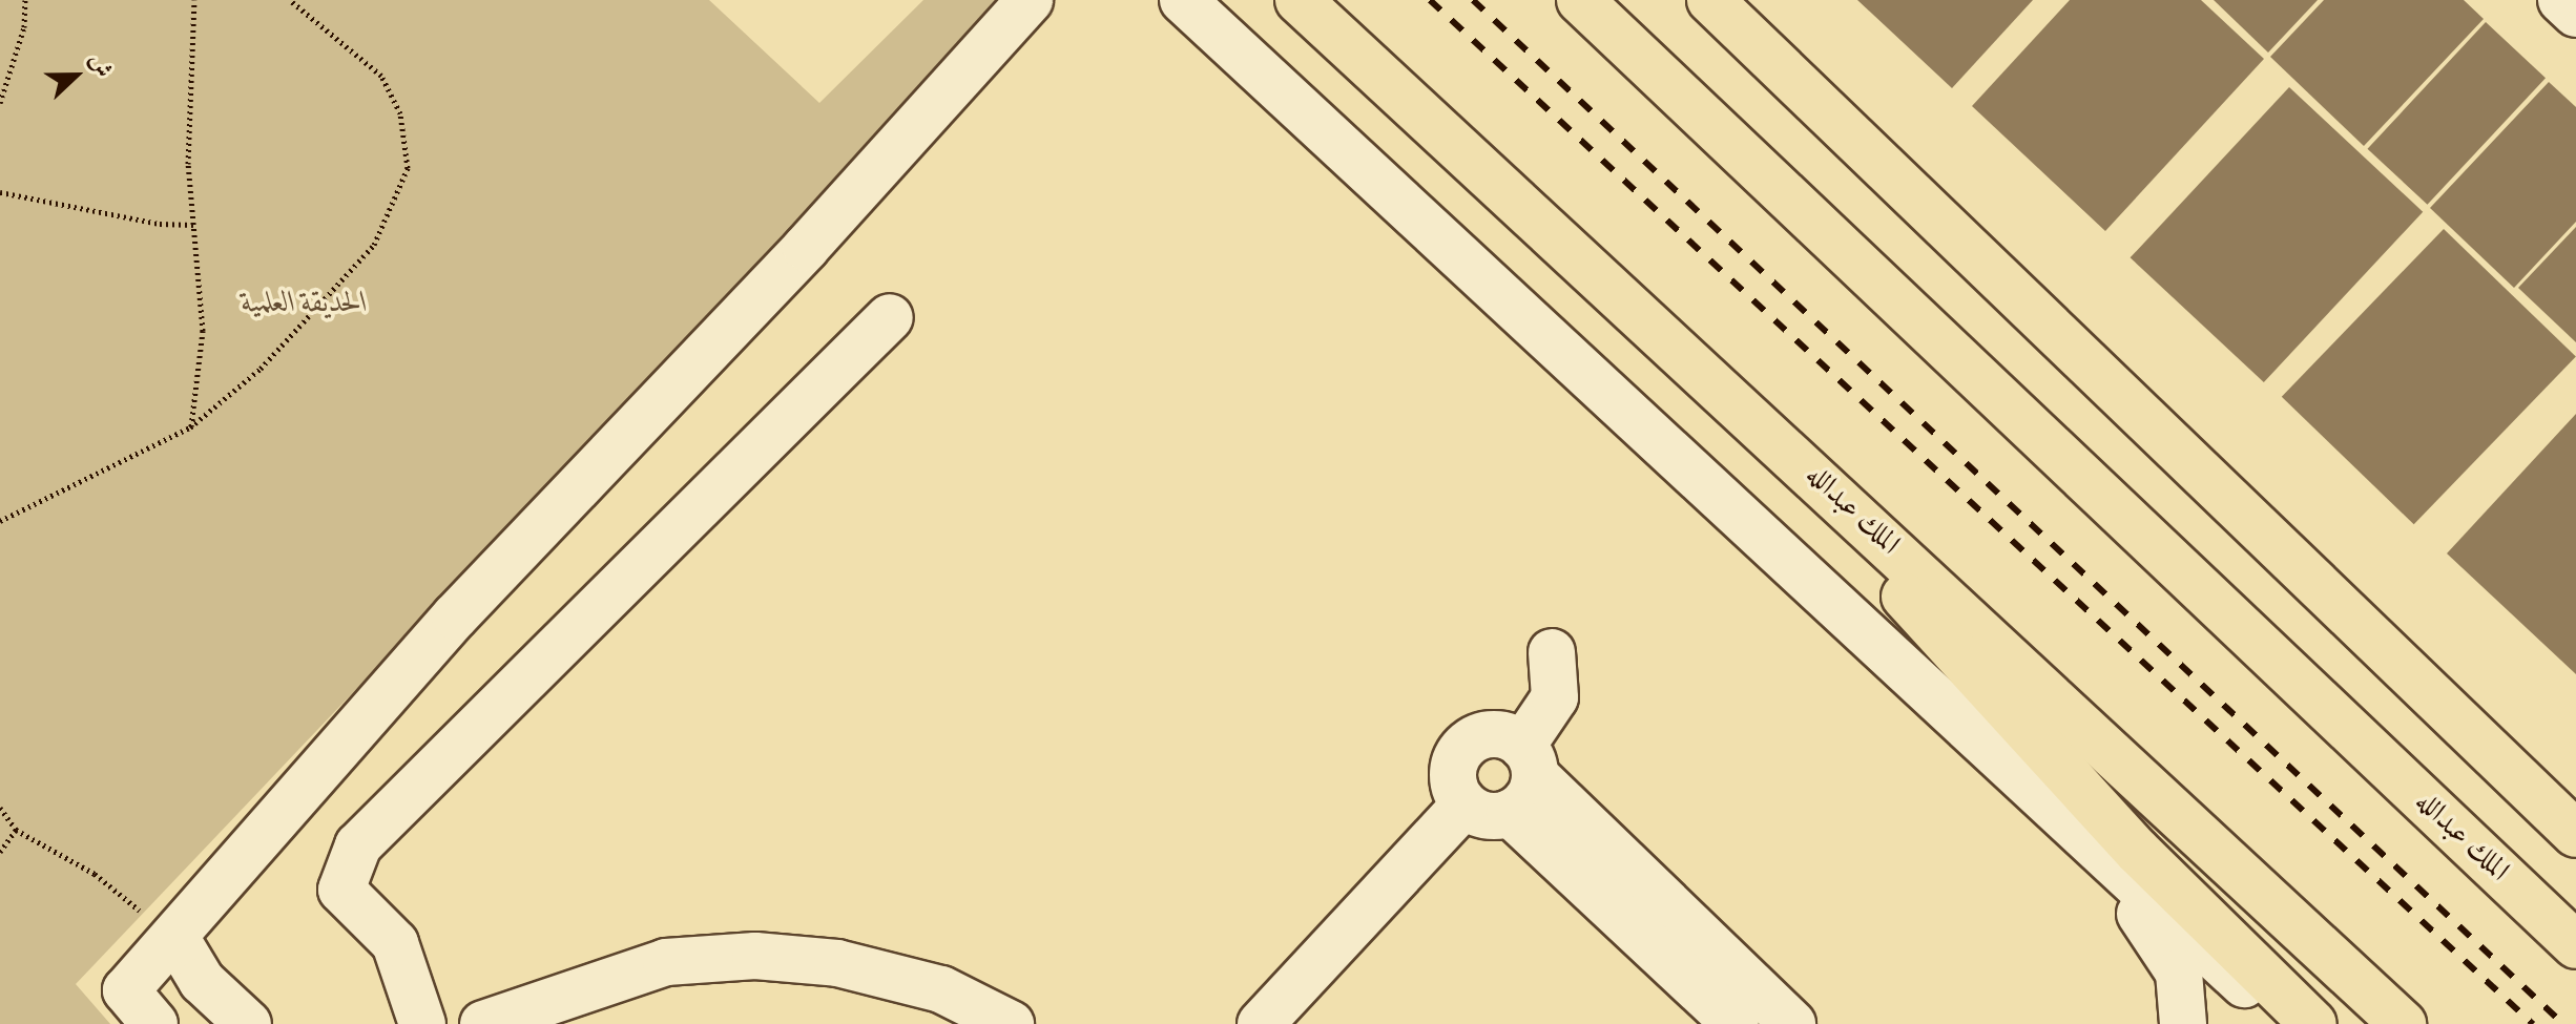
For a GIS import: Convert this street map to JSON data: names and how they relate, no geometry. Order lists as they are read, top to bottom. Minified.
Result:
{"streets":{"main road":["الملك عبدالله"]},"parks":["الحديقة العلمية"],"north":"right"}
